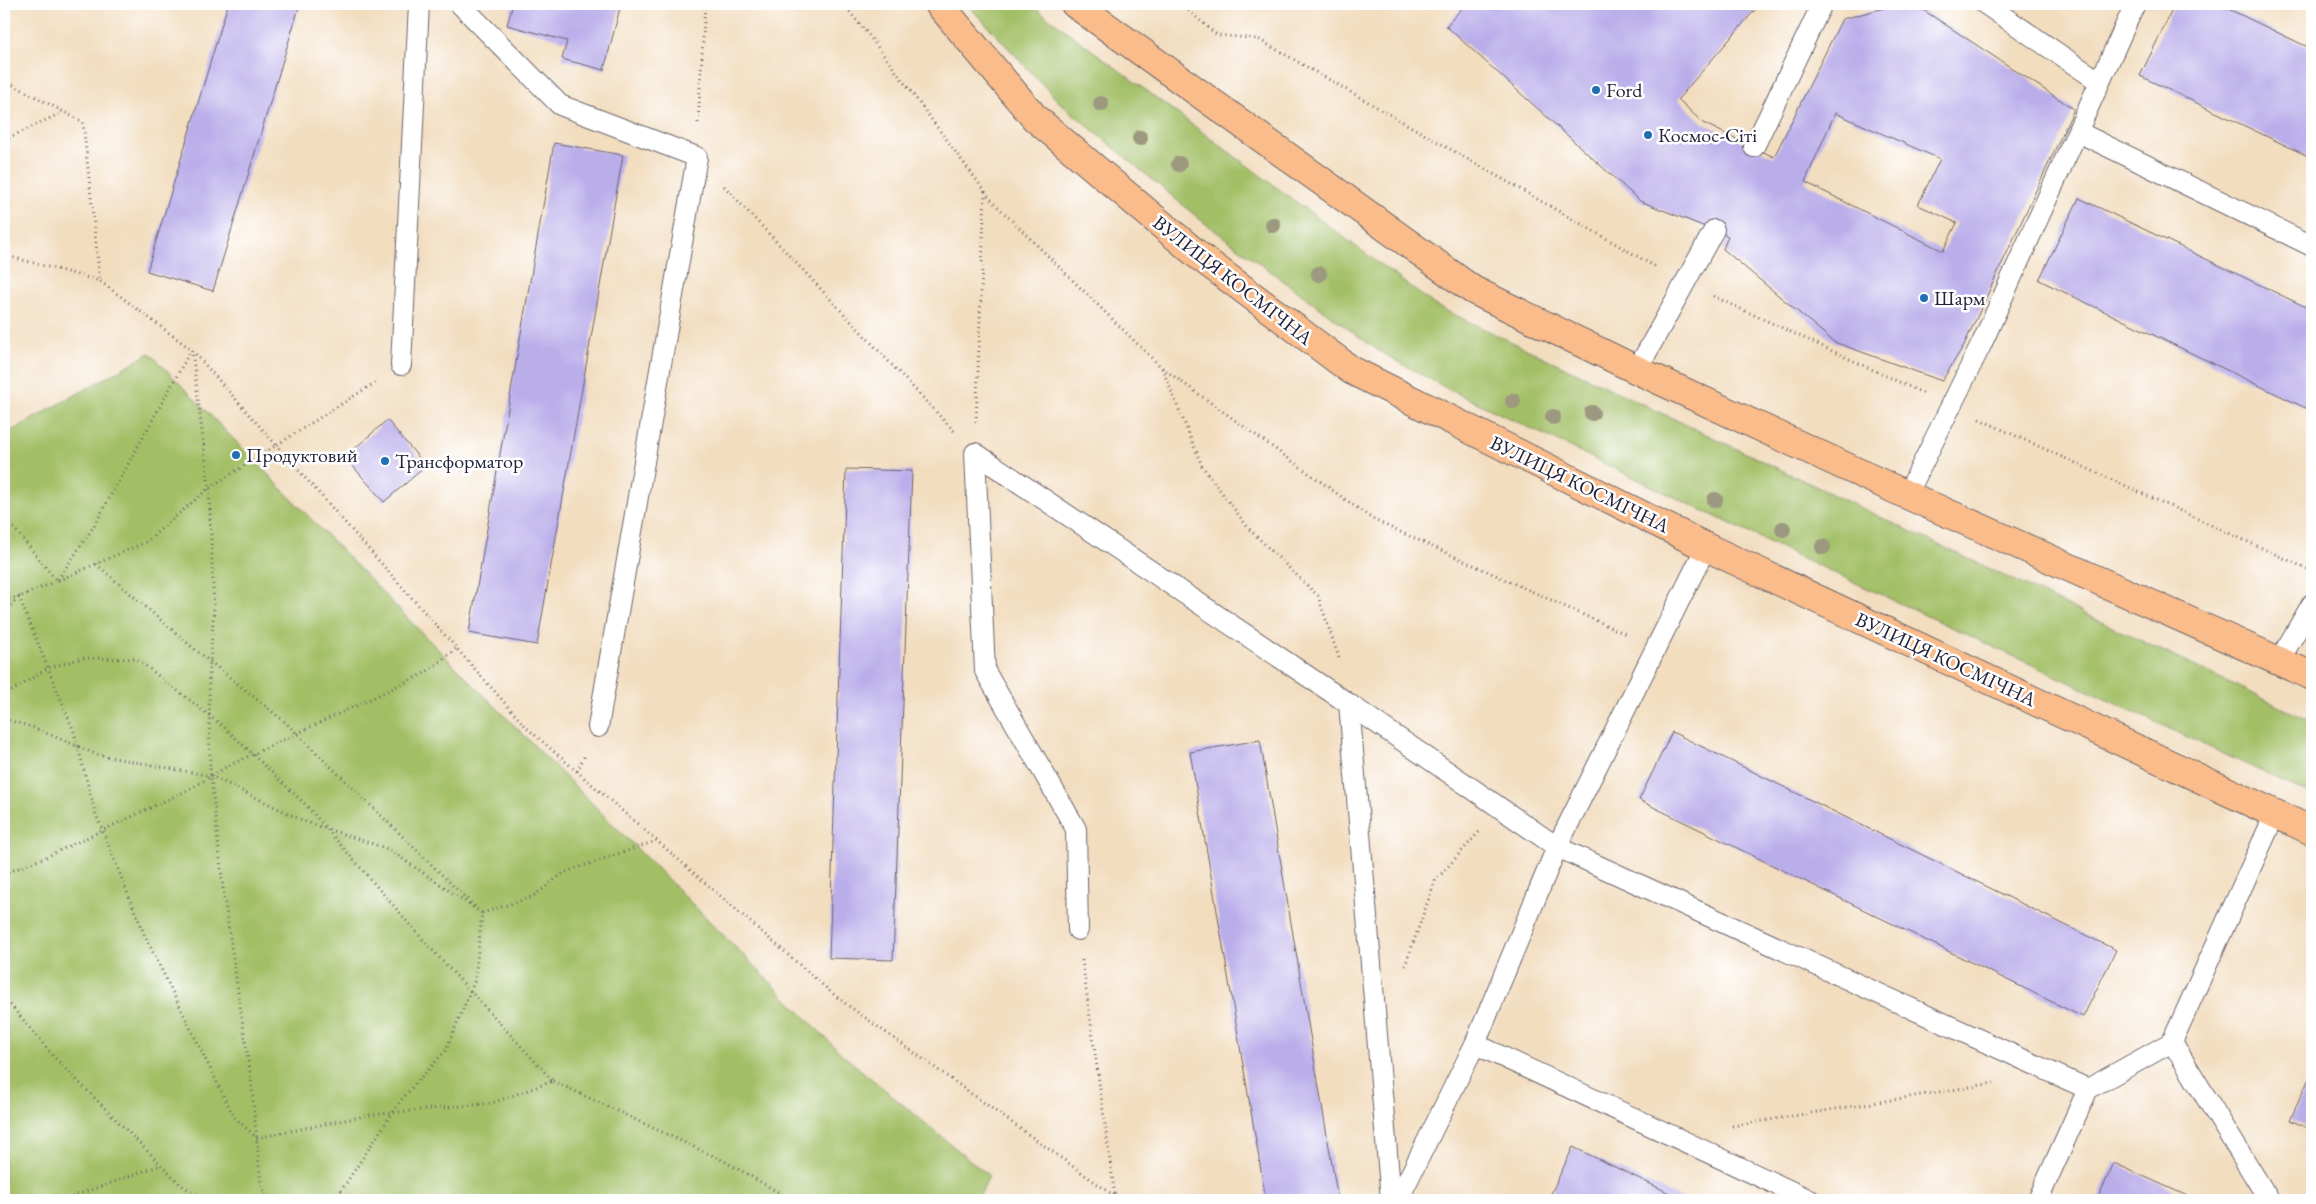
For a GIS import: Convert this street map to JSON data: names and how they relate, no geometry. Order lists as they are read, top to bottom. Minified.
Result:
{"streets":{"main road":["ВУЛИЦЯ КОСМІЧНА"]},"places":["Ford","Космос-Сіті","Шарм","Продуктовий","Трансформатор"]}
